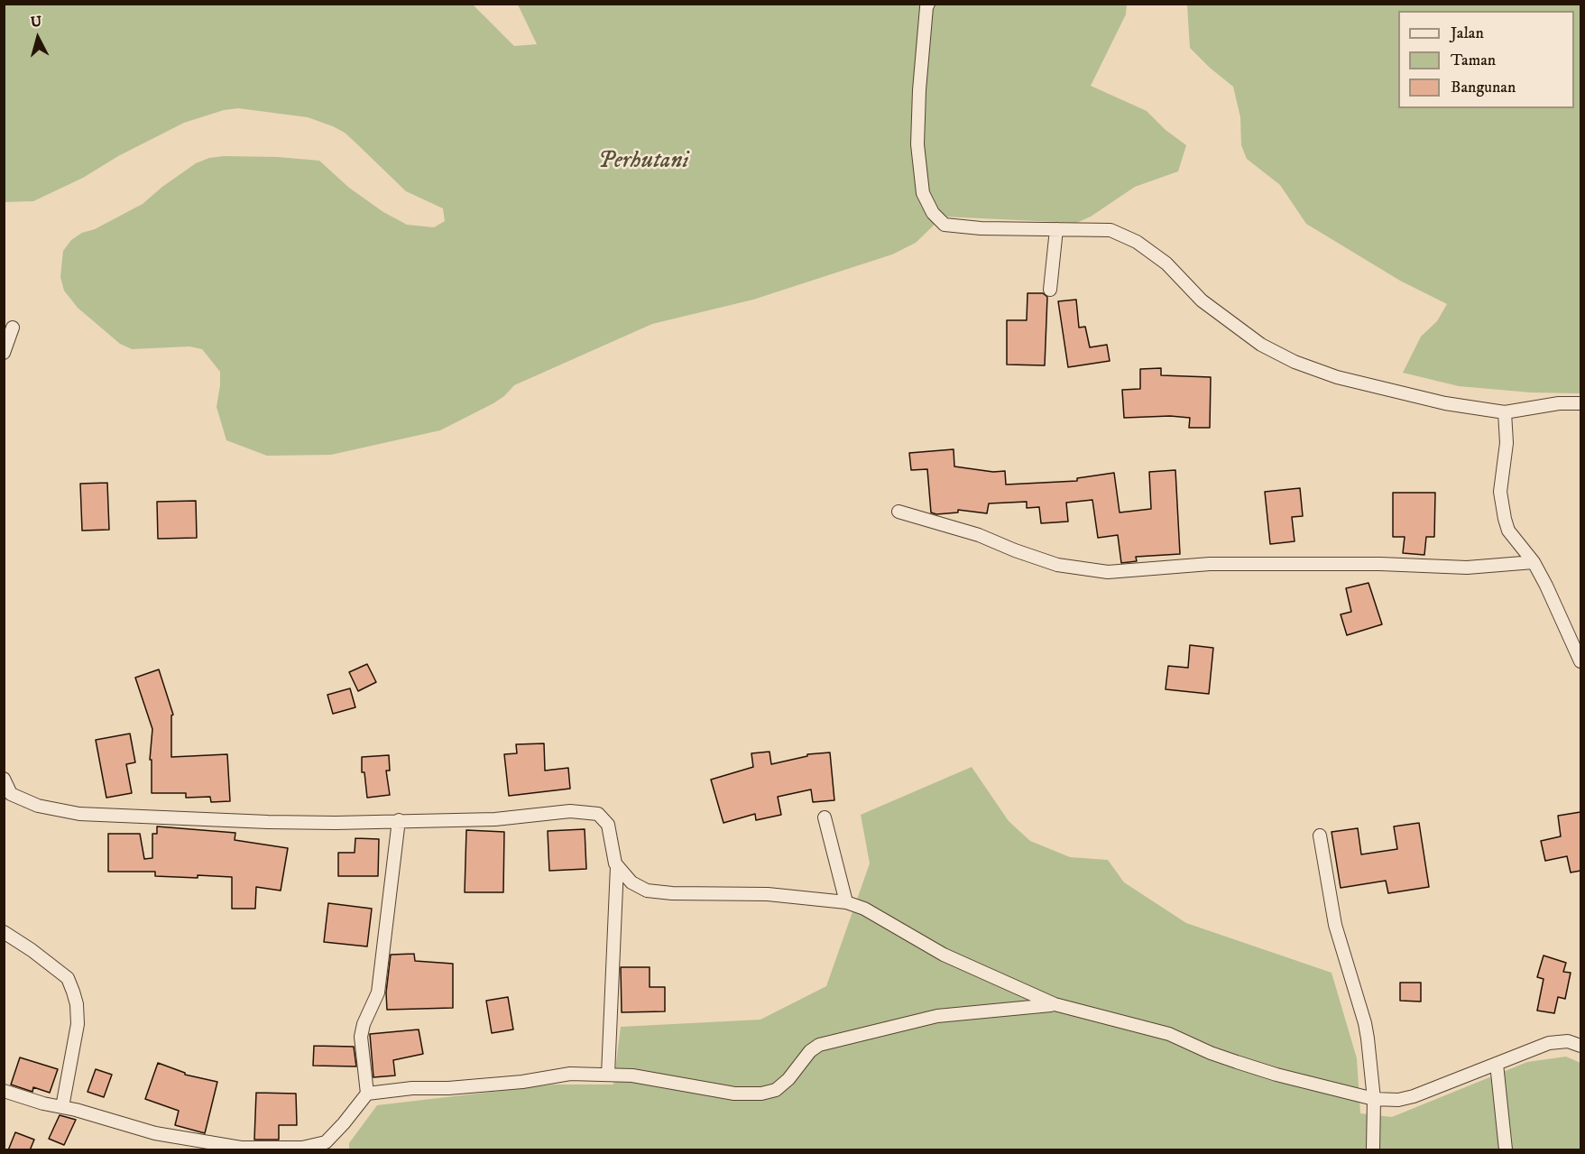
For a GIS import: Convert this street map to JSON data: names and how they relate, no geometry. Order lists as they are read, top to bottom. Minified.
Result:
{"parks":["Perhutani"],"legend":["Jalan","Taman","Bangunan"],"north":"top"}
